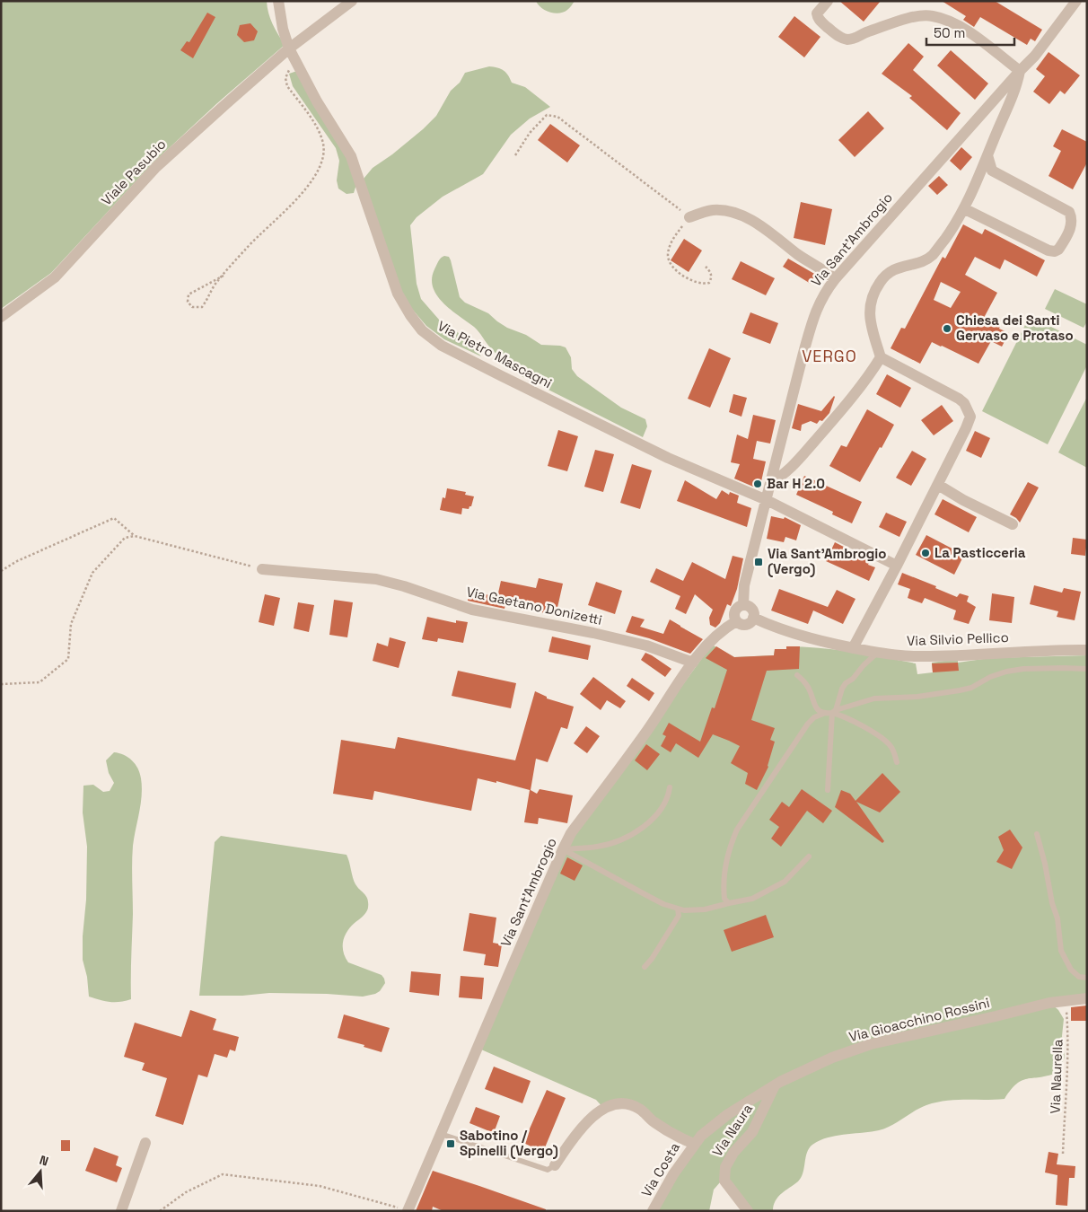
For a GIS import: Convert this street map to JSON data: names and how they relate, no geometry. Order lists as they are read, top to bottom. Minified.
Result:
{"streets":{"street":["Viale Pasubio","Via Sant'Ambrogio","Via Pietro Mascagni","Via Gaetano Donizetti","Via Silvio Pellico","Via Gioacchino Rossini","Via Naura","Via Costa"],"path":["Via Naurella"]},"crossings":[["Viale Pasubio","Via Pietro Mascagni"],["Via Sant'Ambrogio","Via Pietro Mascagni"],["Via Sant'Ambrogio","Via Gaetano Donizetti"],["Via Sant'Ambrogio","Via Silvio Pellico"],["Via Gioacchino Rossini","Via Naurella"],["Via Gioacchino Rossini","Via Naura"],["Via Gioacchino Rossini","Via Costa"]],"districts":["VERGO"],"places":{"other":["Chiesa dei Santi Gervaso e Protaso","Bar H 2.0","La Pasticceria"],"transit":["Via Sant'Ambrogio (Vergo)","Sabotino / Spinelli (Vergo)"]},"scale_bar":"50 m","north":"top"}
